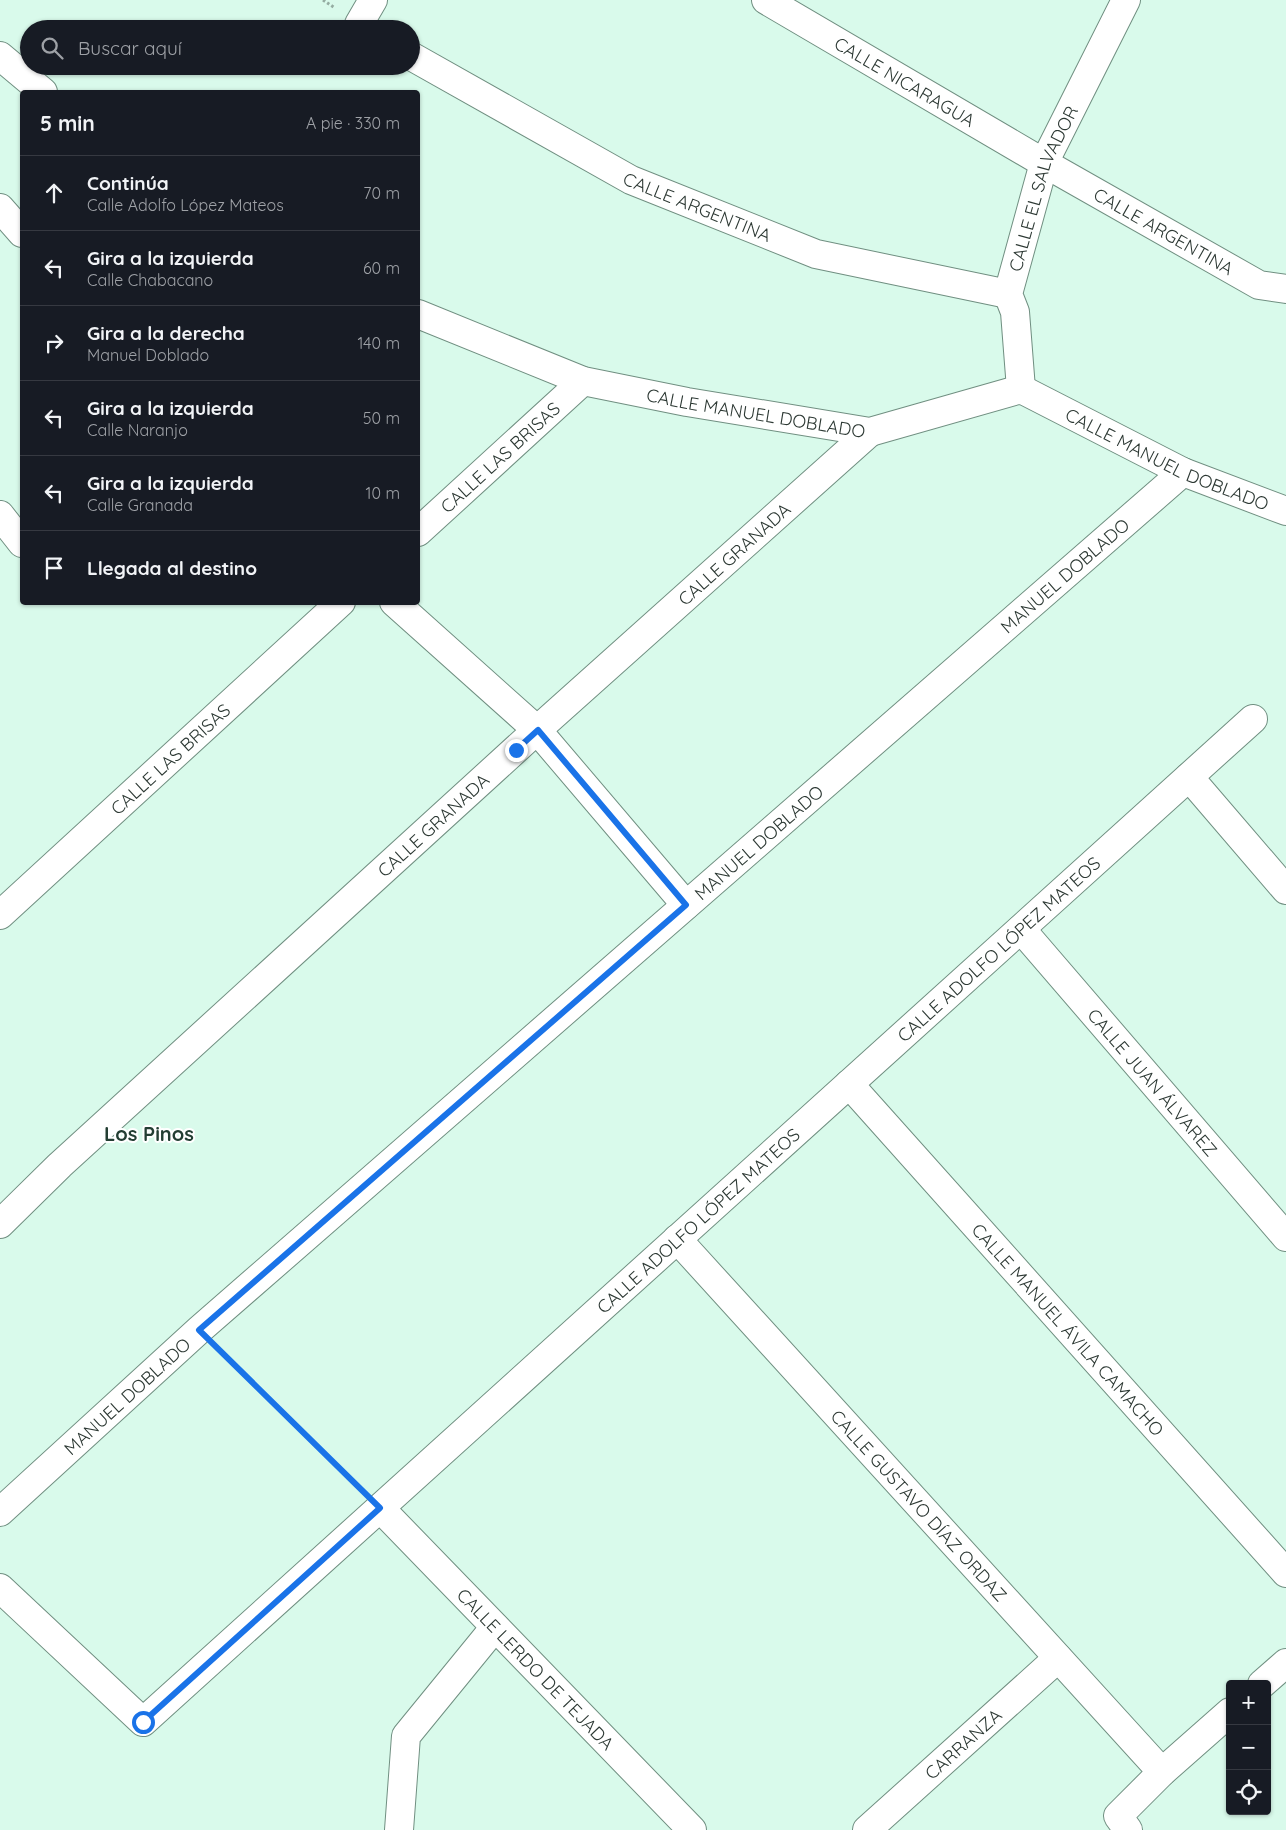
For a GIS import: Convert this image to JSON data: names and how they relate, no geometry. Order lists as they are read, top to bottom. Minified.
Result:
{"streets":{"street":["CALLE NICARAGUA","CALLE EL SALVADOR","CALLE ARGENTINA","CALLE MANUEL DOBLADO","CALLE LAS BRISAS","CALLE GRANADA","MANUEL DOBLADO","CALLE ADOLFO LÓPEZ MATEOS","CALLE JUAN ÁLVAREZ","CALLE MANUEL ÁVILA CAMACHO","CALLE GUSTAVO DÍAZ ORDAZ","CALLE LERDO DE TEJADA","CARRANZA"]},"crossings":[["CALLE NICARAGUA","CALLE EL SALVADOR"],["CALLE NICARAGUA","CALLE ARGENTINA"],["CALLE EL SALVADOR","CALLE ARGENTINA"],["CALLE EL SALVADOR","CALLE MANUEL DOBLADO"],["CALLE MANUEL DOBLADO","CALLE LAS BRISAS"],["CALLE MANUEL DOBLADO","CALLE GRANADA"],["CALLE MANUEL DOBLADO","MANUEL DOBLADO"],["CALLE ADOLFO LÓPEZ MATEOS","CALLE JUAN ÁLVAREZ"],["CALLE ADOLFO LÓPEZ MATEOS","CALLE MANUEL ÁVILA CAMACHO"],["CALLE ADOLFO LÓPEZ MATEOS","CALLE GUSTAVO DÍAZ ORDAZ"],["CALLE ADOLFO LÓPEZ MATEOS","CALLE LERDO DE TEJADA"],["CALLE GUSTAVO DÍAZ ORDAZ","CARRANZA"]],"districts":["Los Pinos"],"page":{"search":"Buscar aquí","heading":["5 min","A pie · 330 m"],"list":[["Continúa","Calle Adolfo López Mateos","70 m"],["Gira a la izquierda","Calle Chabacano","60 m"],["Gira a la derecha","Manuel Doblado","140 m"],["Gira a la izquierda","Calle Naranjo","50 m"],["Gira a la izquierda","Calle Granada","10 m"],"Llegada al destino"],"map_buttons":["+","−"]}}
